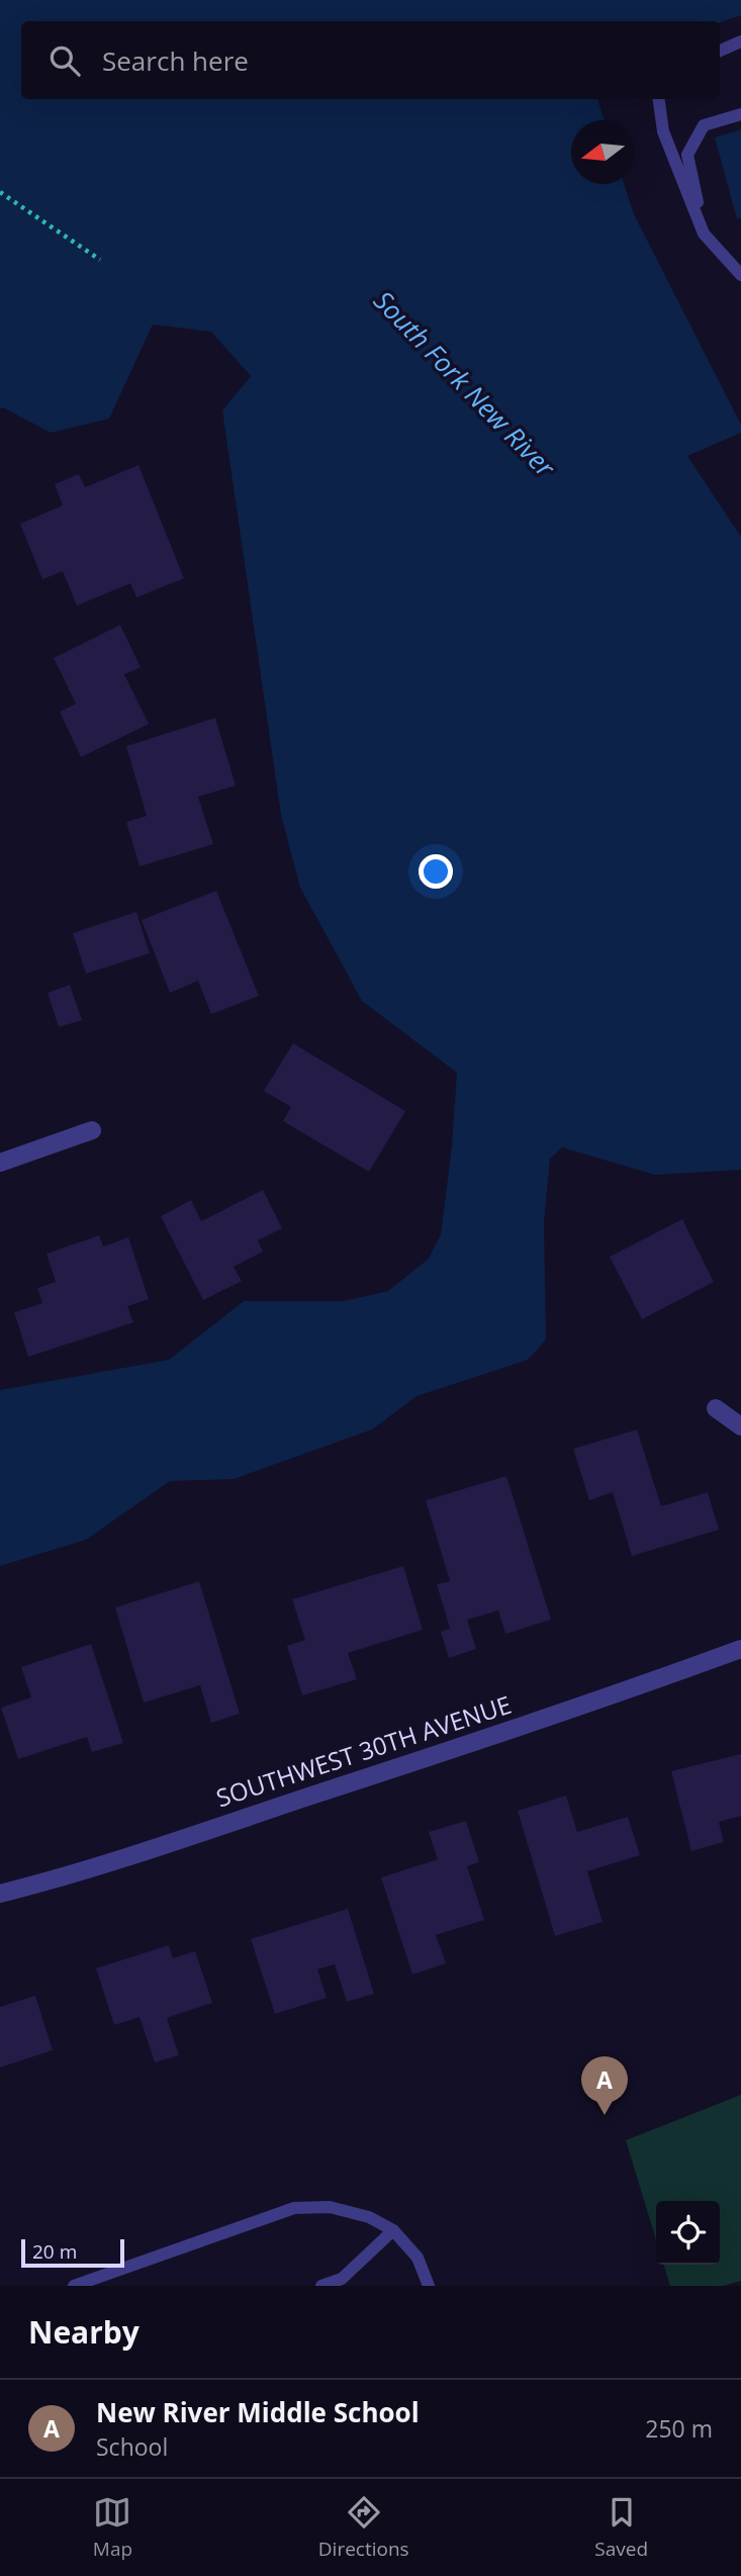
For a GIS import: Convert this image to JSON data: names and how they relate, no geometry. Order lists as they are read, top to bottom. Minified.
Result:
{"streets":{"street":["SOUTHWEST 30TH AVENUE"]},"water":["South Fork New River"],"scale_bar":"20 m","north":"left","page":{"search":"Search here","pins":"A","scale":"20 m","heading":"Nearby","list":[{"mark":"A","name":"New River Middle School","note":"School","value":"250 m"}],"nav":["Map","Directions","Saved"]}}
